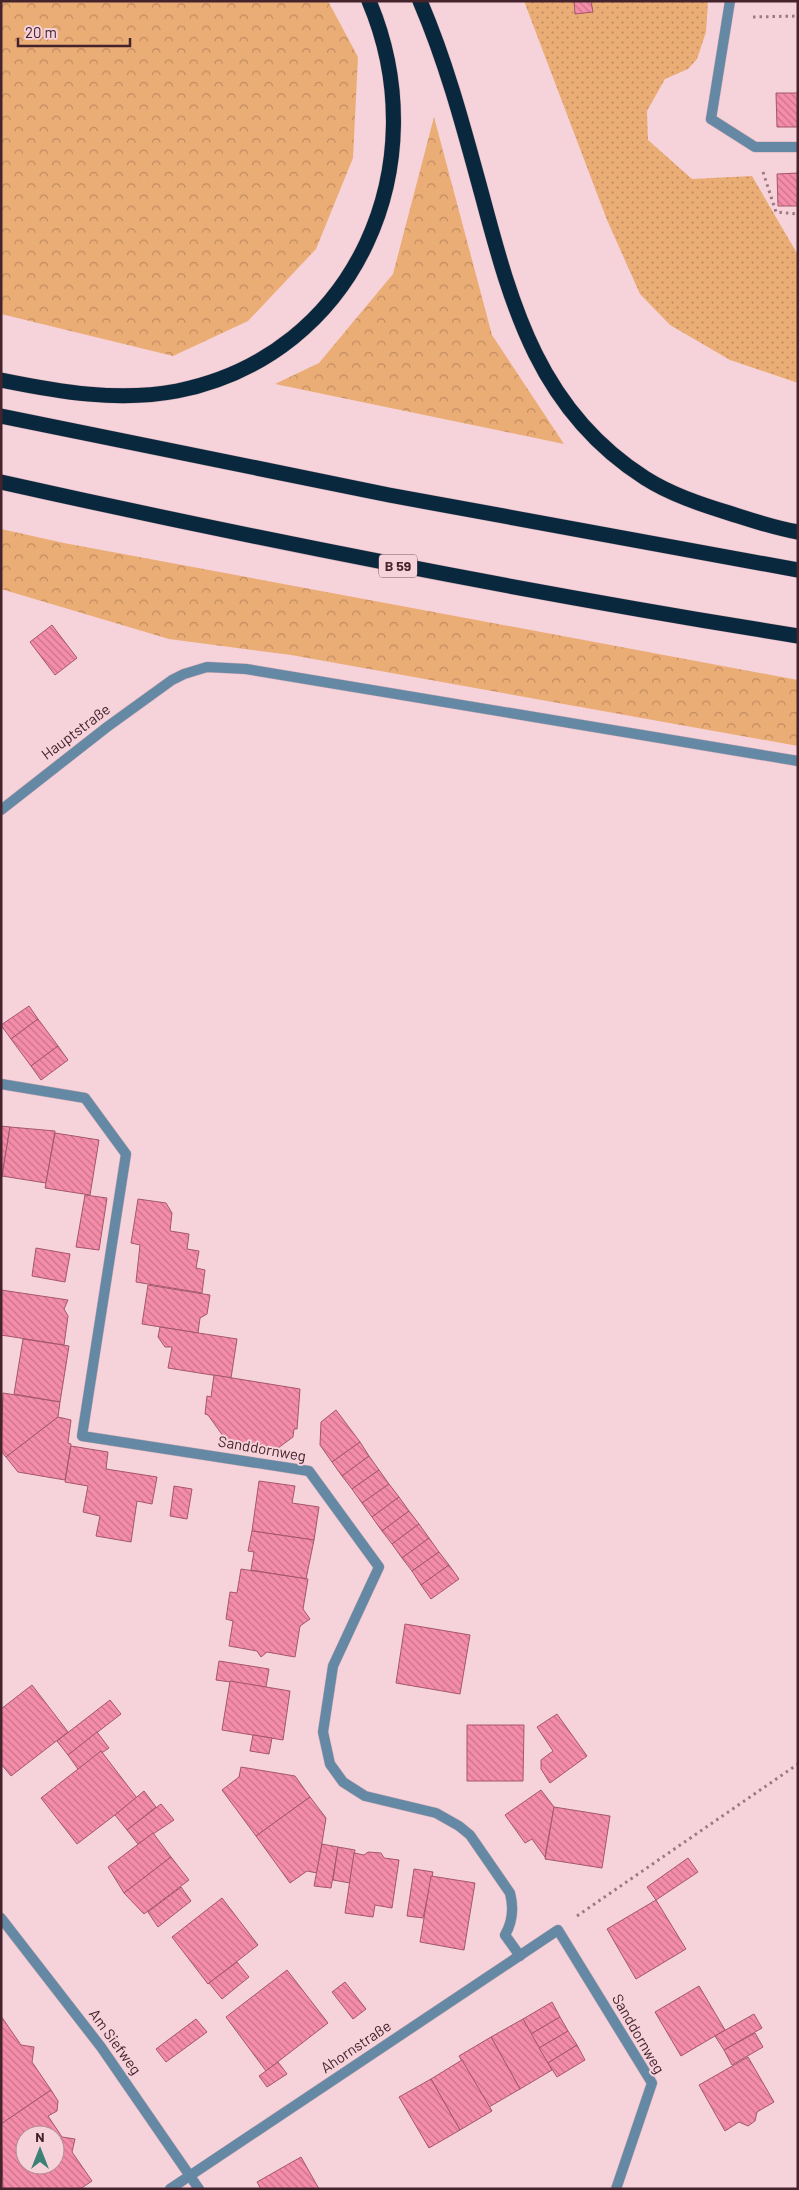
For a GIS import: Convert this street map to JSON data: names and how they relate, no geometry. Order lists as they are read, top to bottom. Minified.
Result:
{"streets":{"highway":["B 59"],"street":["Hauptstraße","Sanddornweg","Am Siefweg","Ahornstraße"]},"crossings":[["Sanddornweg","Ahornstraße"],["Am Siefweg","Ahornstraße"]],"scale_bar":"20 m","north":"top"}
